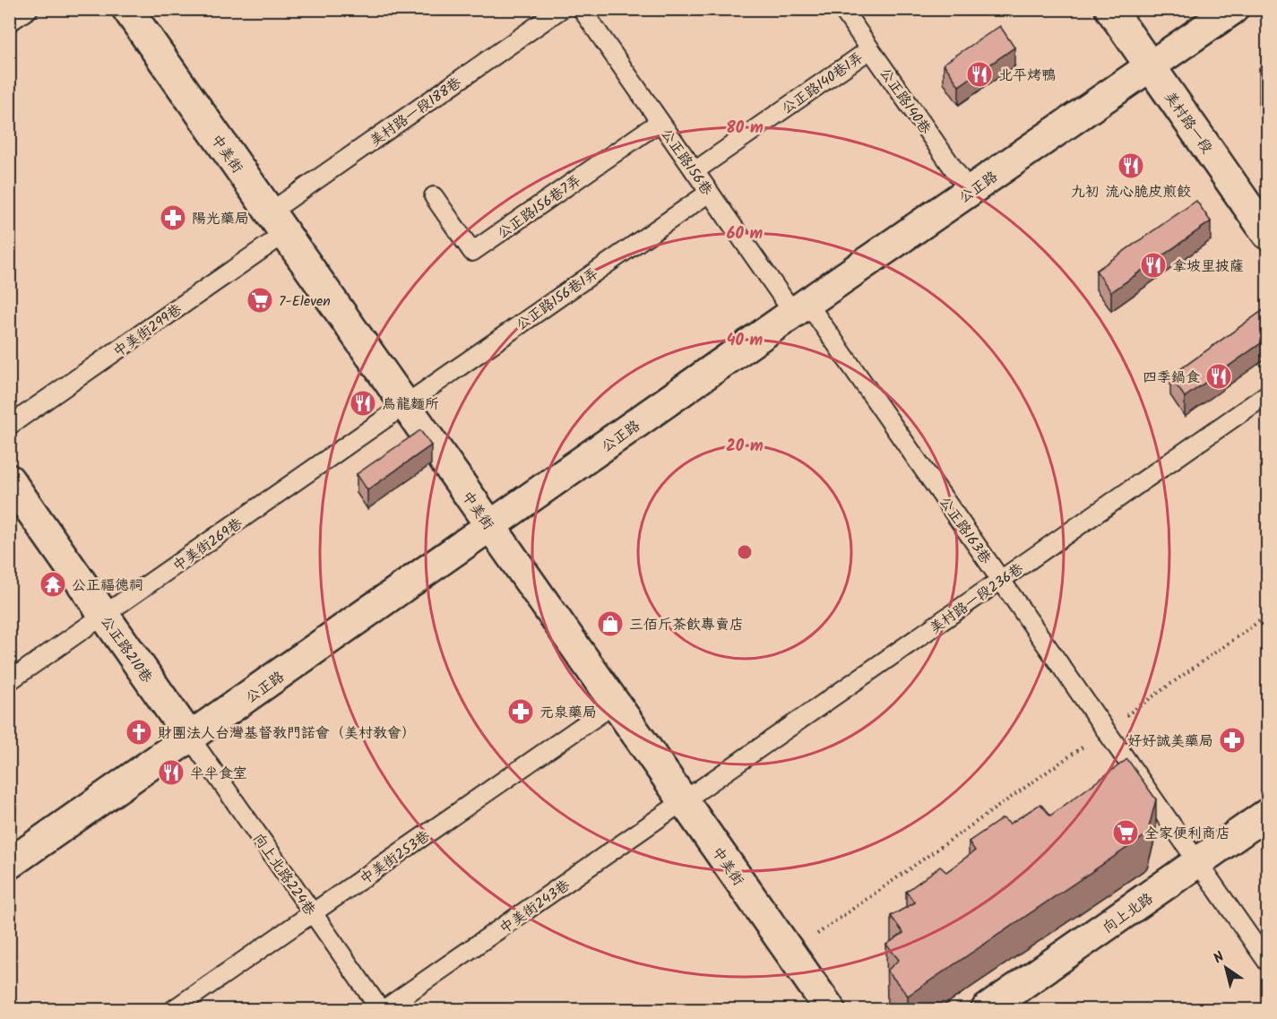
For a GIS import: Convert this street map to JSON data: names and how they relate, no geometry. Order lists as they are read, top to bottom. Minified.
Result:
{"streets":{"street":["美村路一段","中美街","公正路","公正路210巷","向上北路"],"lane":["公正路140巷1弄","公正路140巷","美村路一段188巷","公正路156巷","公正路156巷7弄","公正路156巷1弄","中美街299巷","公正路163巷","中美街269巷","美村路一段236巷","中美街253巷","向上北路224巷","中美街243巷"]},"crossings":[["公正路140巷1弄","公正路140巷"],["公正路140巷1弄","公正路156巷"],["公正路140巷","公正路"],["美村路一段188巷","中美街"],["美村路一段188巷","中美街299巷"],["美村路一段","公正路"],["中美街","公正路"],["中美街","公正路156巷1弄"],["中美街","中美街299巷"],["中美街","中美街269巷"],["中美街","美村路一段236巷"],["中美街","中美街253巷"],["中美街","中美街243巷"],["公正路156巷","公正路"],["公正路156巷","公正路156巷7弄"],["公正路156巷","公正路156巷1弄"],["公正路156巷","公正路163巷"],["公正路","公正路163巷"],["公正路","公正路210巷"],["公正路","向上北路224巷"],["公正路156巷1弄","中美街269巷"],["公正路163巷","美村路一段236巷"],["公正路163巷","向上北路"],["中美街269巷","公正路210巷"],["美村路一段236巷","中美街243巷"],["公正路210巷","向上北路224巷"],["中美街253巷","向上北路224巷"]],"places":{"restaurant":["北平烤鴨","九初 流心脆皮煎餃","拿坡里披薩","四季鍋食","烏龍麵所","半半食室"],"pharmacy":["陽光藥局","元泉藥局","好好誠美藥局"],"supermarket":["7-Eleven","全家便利商店"],"temple":["公正福德祠"],"shop":["三佰斤茶飲專賣店"],"church":["財團法人台灣基督教門諾會（美村教會）"]},"north":"top left","rings":["80 m","60 m","40 m","20 m"]}
